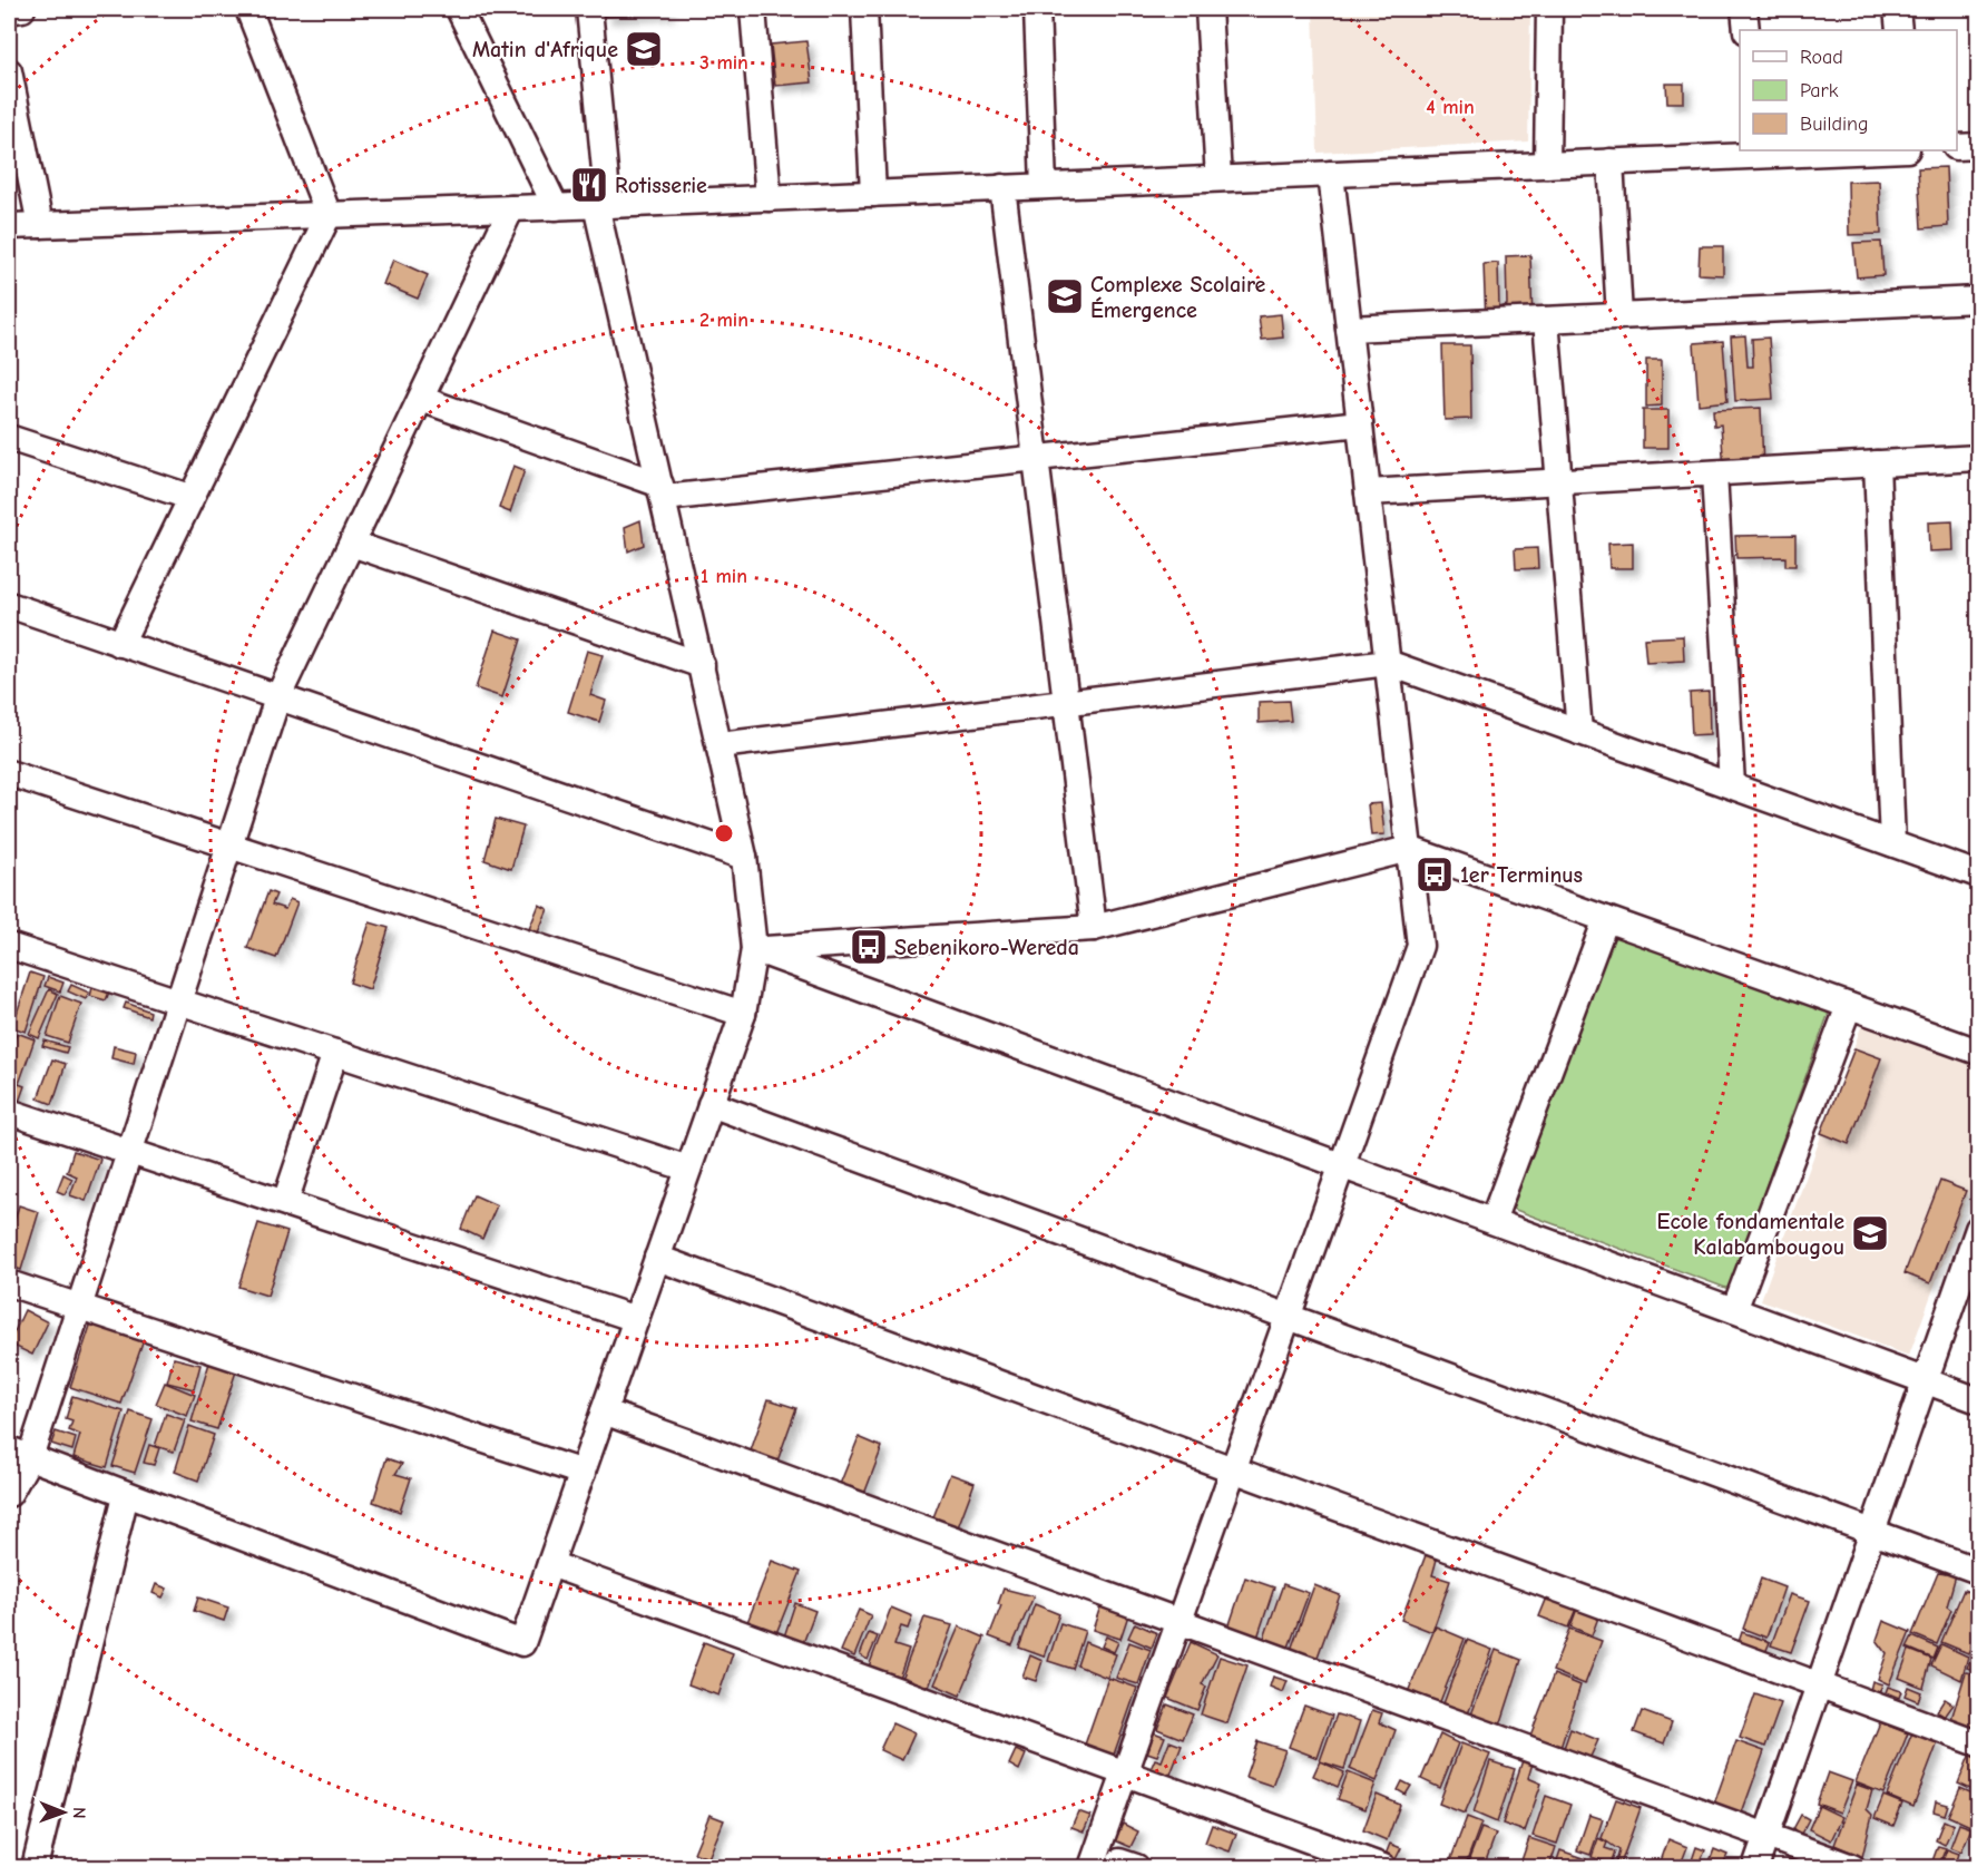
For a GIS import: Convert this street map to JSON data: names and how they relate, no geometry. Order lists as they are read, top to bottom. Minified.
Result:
{"places":{"school or university":["Matin d'Afrique","Complexe Scolaire Émergence","Ecole fondamentale Kalabambougou"],"restaurant":["Rotisserie"],"bus stop":["1er Terminus","Sebenikoro-Wereda"]},"legend":["Road","Park","Building"],"north":"right","rings":["3 min","4 min","2 min","1 min"]}
